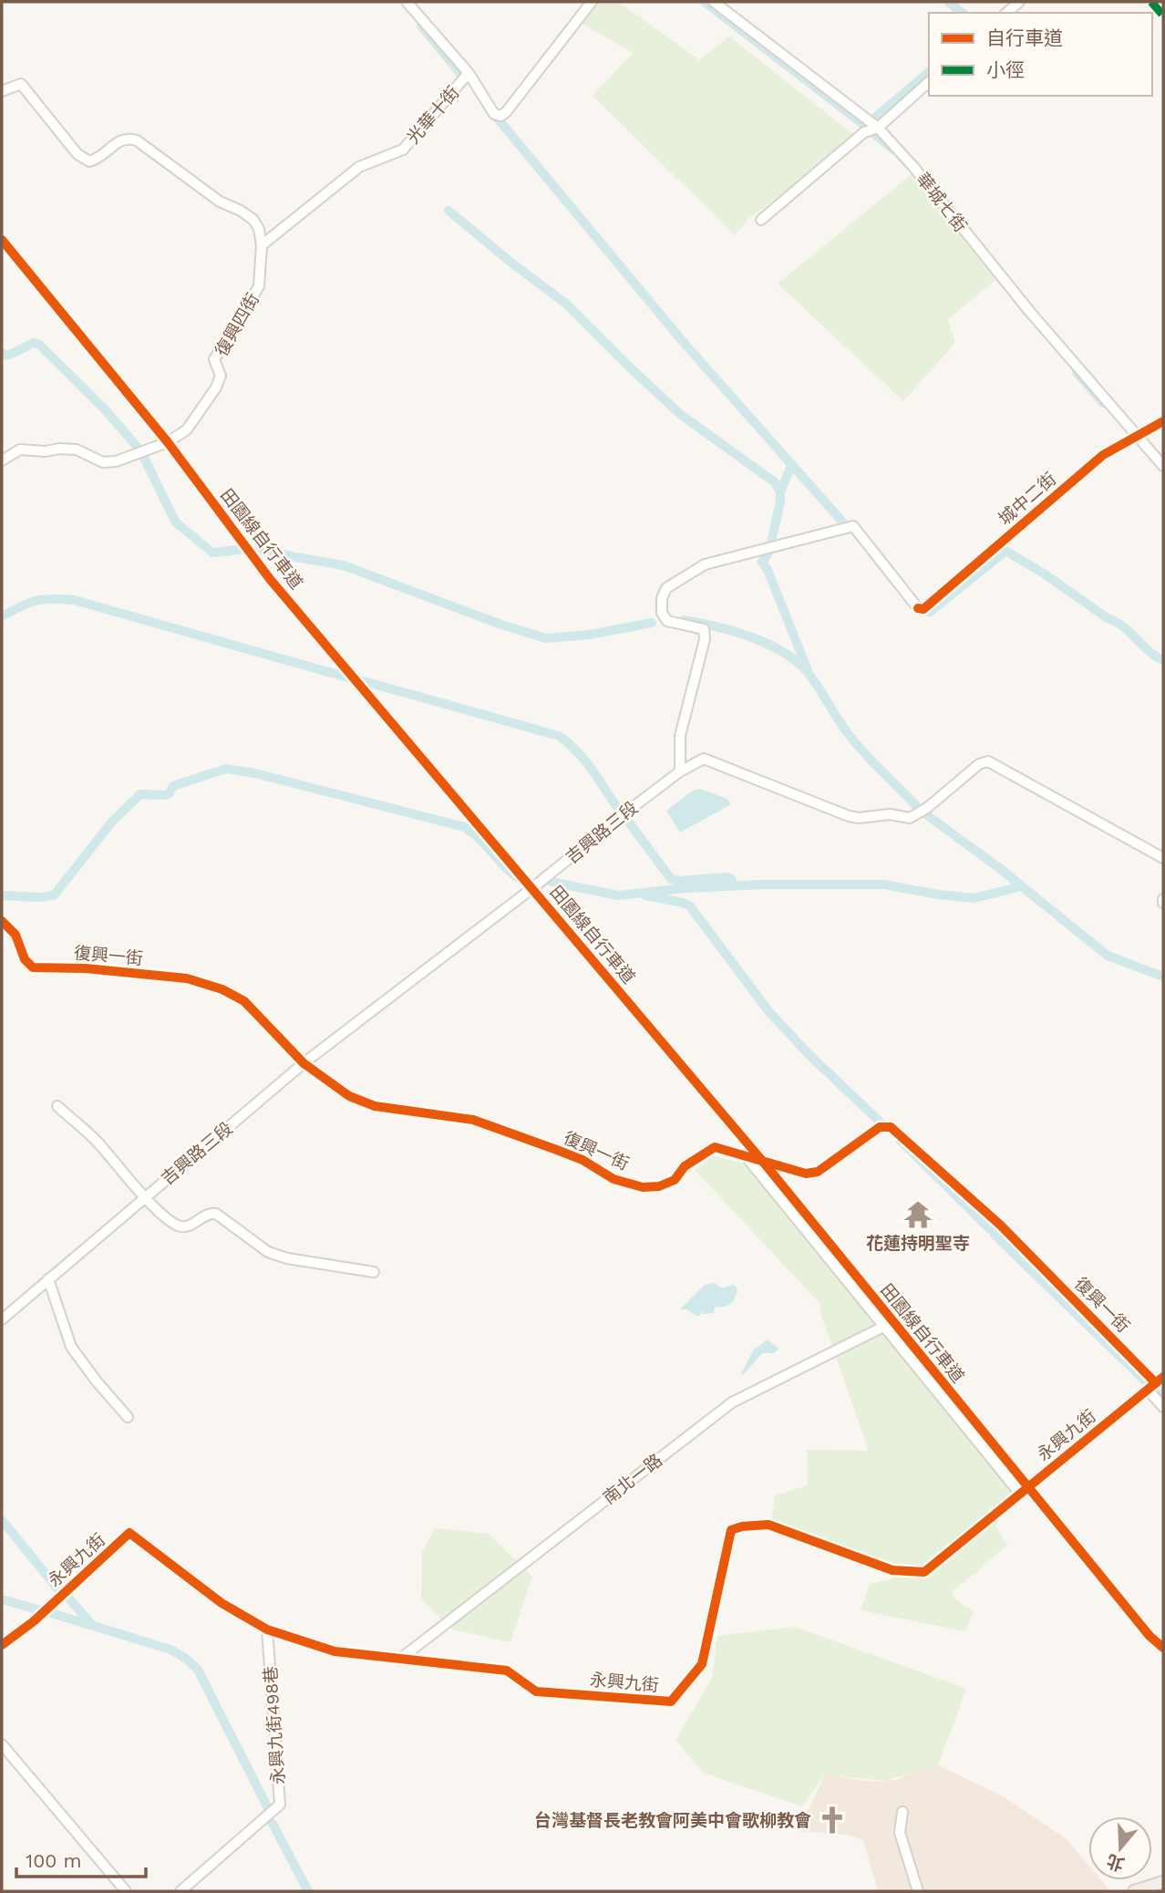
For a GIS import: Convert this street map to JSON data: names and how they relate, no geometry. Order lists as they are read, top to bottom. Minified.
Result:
{"streets":{"street":["光華十街","華城七街","復興四街","城中二街","吉興路三段","復興一街","永興九街","南北一路","永興九街498巷"],"cycle path":["田園線自行車道"]},"crossings":[["光華十街","復興四街"],["華城七街","城中二街"],["城中二街","吉興路三段"],["吉興路三段","復興一街"],["復興一街","永興九街"],["永興九街","南北一路"],["永興九街","永興九街498巷"]],"places":{"temple":["花蓮持明聖寺"],"church":["台灣基督長老教會阿美中會歌柳教會"]},"legend":["自行車道","小徑"],"scale_bar":"100 m","north":"bottom"}
